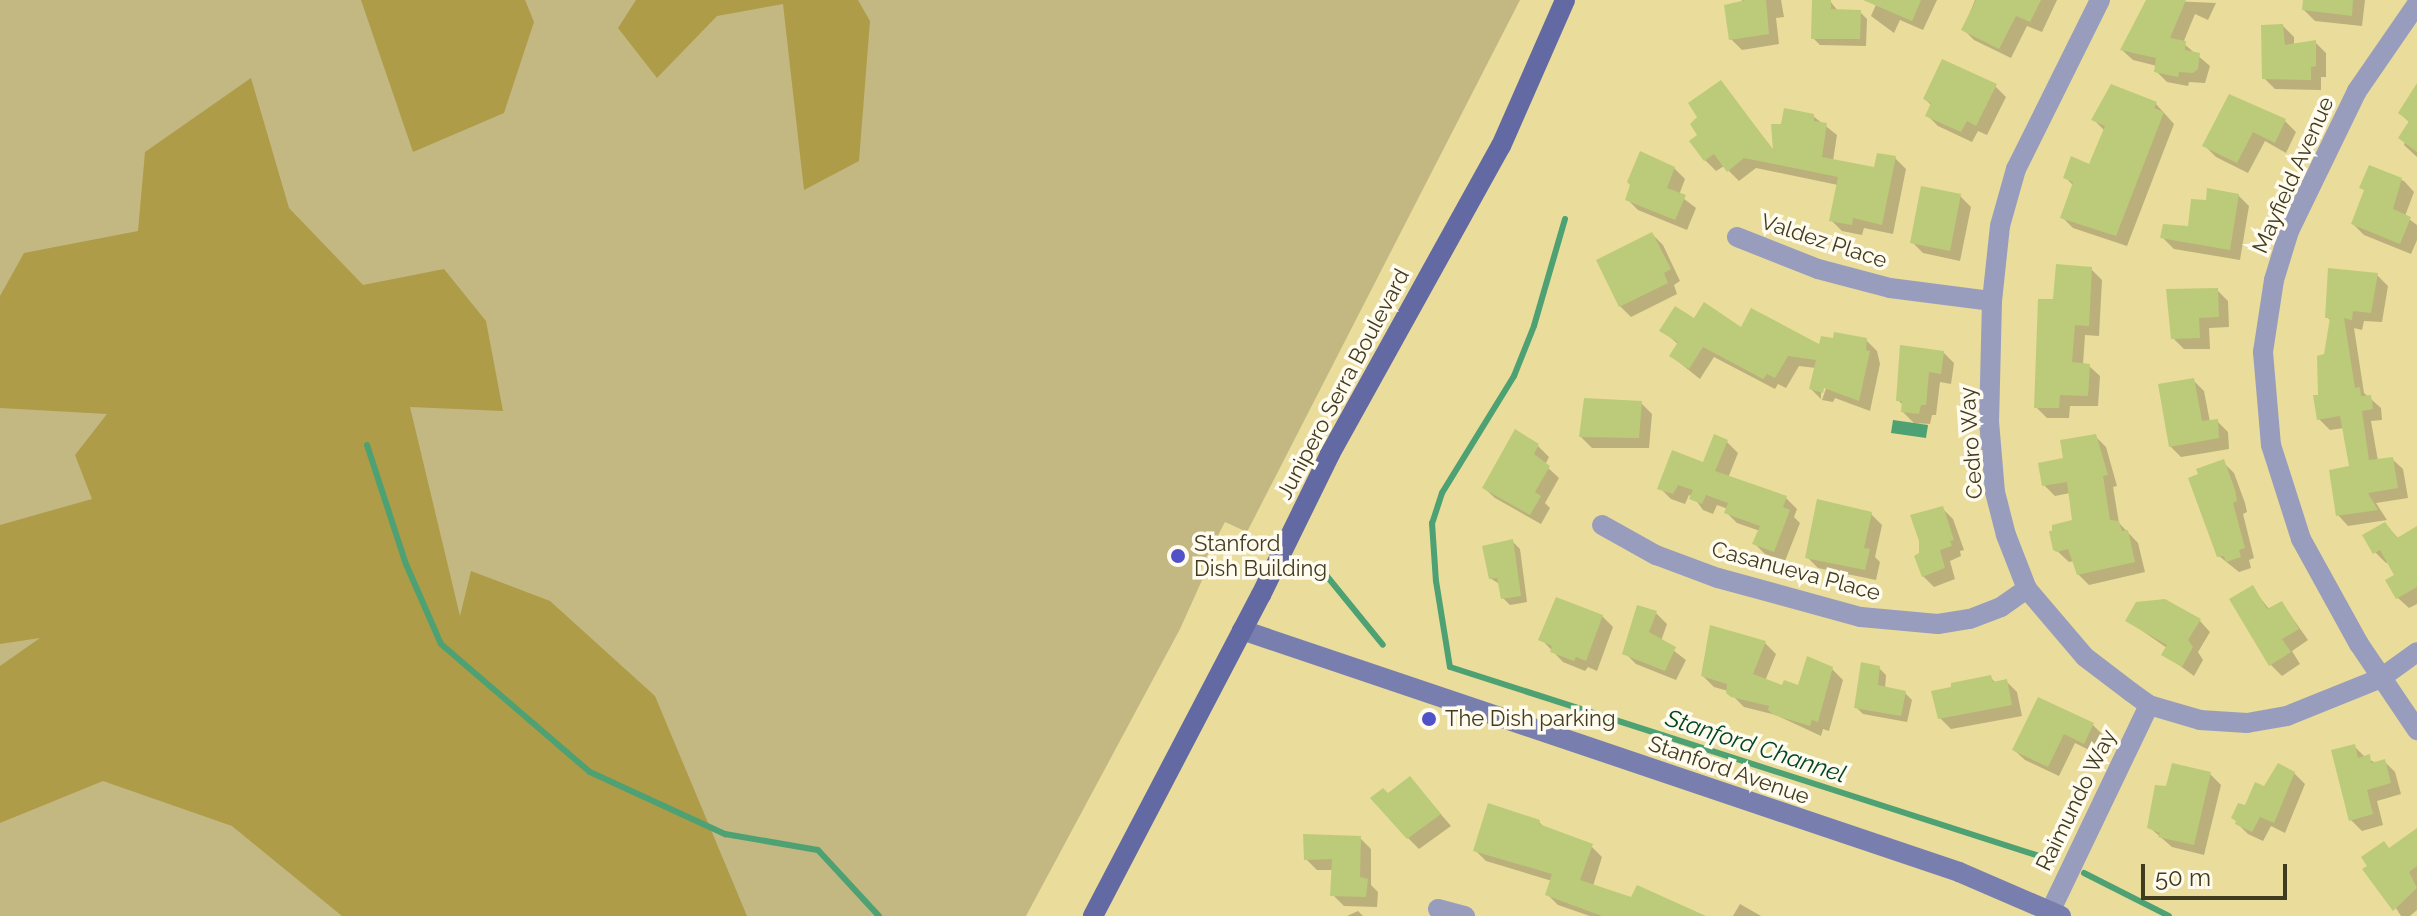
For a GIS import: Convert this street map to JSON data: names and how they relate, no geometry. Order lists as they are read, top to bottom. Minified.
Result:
{"streets":{"main road":["Junipero Serra Boulevard"],"street":["Mayfield Avenue","Valdez Place","Cedro Way","Casanueva Place","Stanford Avenue","Raimundo Way"]},"crossings":[["Mayfield Avenue","Cedro Way"],["Valdez Place","Cedro Way"],["Junipero Serra Boulevard","Stanford Avenue"],["Cedro Way","Casanueva Place"],["Cedro Way","Raimundo Way"],["Stanford Avenue","Raimundo Way"]],"water":["Stanford Channel"],"places":["Stanford Dish Building","The Dish parking"],"scale_bar":"50 m"}
